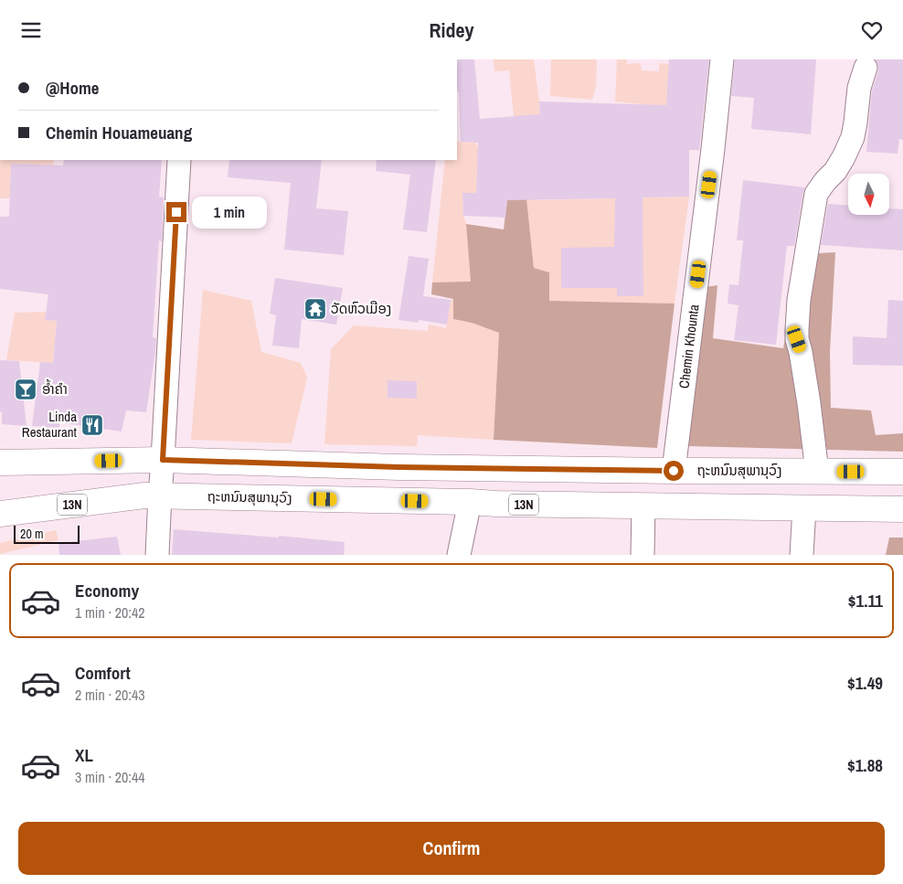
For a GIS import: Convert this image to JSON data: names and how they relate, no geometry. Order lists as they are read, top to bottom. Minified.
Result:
{"streets":{"highway":["ຖະຫນົນສຸພານຸວົງ","13N"],"street":["Chemin Khounta"]},"crossings":[["Chemin Khounta","ຖະຫນົນສຸພານຸວົງ"],["ຖະຫນົນສຸພານຸວົງ","13N"]],"places":{"temple":["ວັດຫົວເມືອງ"],"bar":["ອ້ຳຄຳ"],"restaurant":["Linda Restaurant"]},"scale_bar":"20 m","north":"bottom","page":{"header":"Ridey","banner":["@Home","Chemin Houameuang"],"bubble":"1 min","scale":"20 m","list":[{"name":"Economy","note":"1 min · 20:42","value":"$1.11"},{"name":"Comfort","note":"2 min · 20:43","value":"$1.49"},{"name":"XL","note":"3 min · 20:44","value":"$1.88"}],"buttons":"Confirm"}}
